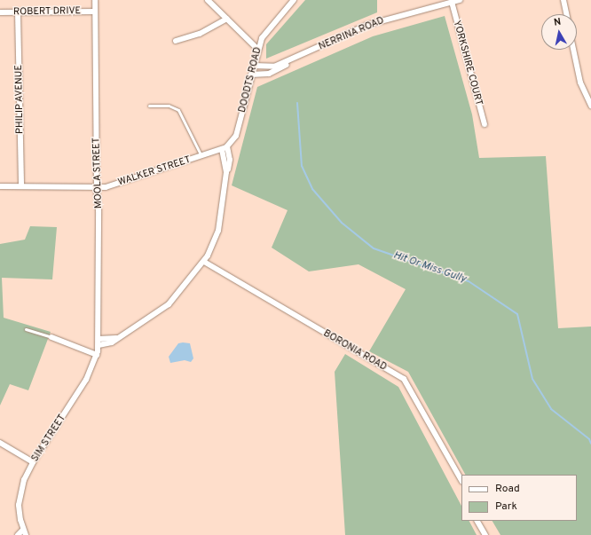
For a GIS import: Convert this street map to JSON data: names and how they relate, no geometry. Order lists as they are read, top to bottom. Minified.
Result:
{"streets":{"street":["ROBERT DRIVE","NERRINA ROAD","YORKSHIRE COURT","DOODTS ROAD","PHILIP AVENUE","WALKER STREET","MOOLA STREET","BORONIA ROAD","SIM STREET"]},"crossings":[["ROBERT DRIVE","PHILIP AVENUE"],["ROBERT DRIVE","MOOLA STREET"],["NERRINA ROAD","YORKSHIRE COURT"],["NERRINA ROAD","DOODTS ROAD"],["DOODTS ROAD","WALKER STREET"],["PHILIP AVENUE","WALKER STREET"],["WALKER STREET","MOOLA STREET"],["MOOLA STREET","SIM STREET"]],"water":["Hit Or Miss Gully"],"legend":["Road","Park"],"north":"top"}
